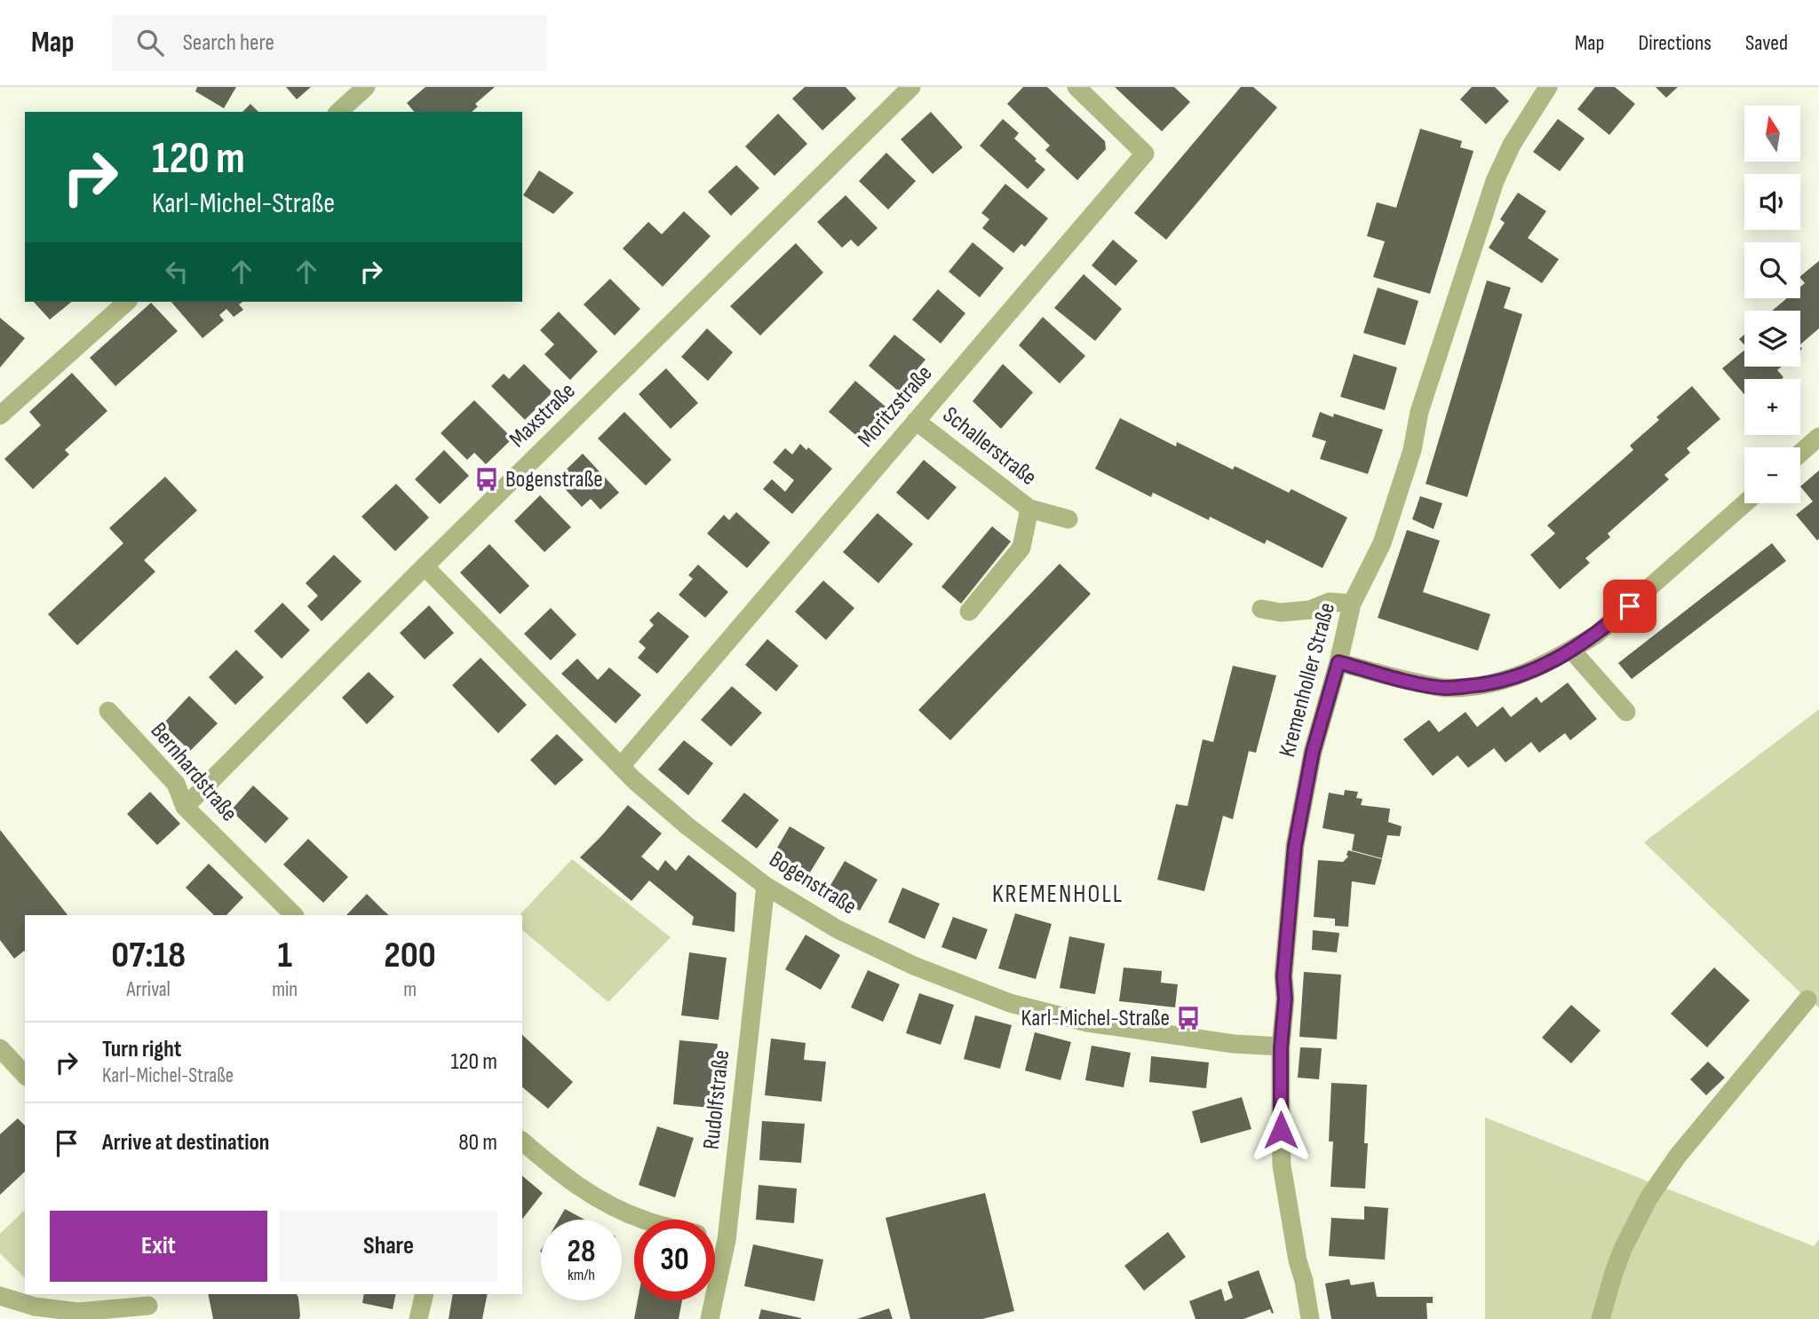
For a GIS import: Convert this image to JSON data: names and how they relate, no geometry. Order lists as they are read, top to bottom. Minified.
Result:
{"streets":{"street":["Moritzstraße","Maxstraße","Schallerstraße","Kremenholler Straße","Bernhardstraße","Bogenstraße","Rudolfstraße"]},"crossings":[["Moritzstraße","Schallerstraße"],["Moritzstraße","Bogenstraße"],["Maxstraße","Bernhardstraße"],["Maxstraße","Bogenstraße"],["Kremenholler Straße","Bogenstraße"],["Bogenstraße","Rudolfstraße"]],"districts":["KREMENHOLL"],"places":{"bus stop":["Bogenstraße","Karl-Michel-Straße"]},"north":"top","page":{"header":"Map","search":"Search here","nav":["Map","Directions","Saved"],"map_buttons":["+","−"],"turn":["120 m","Karl-Michel-Straße"],"eta":["07:18","Arrival","1","min","200","m"],"list":[{"name":"Turn right","note":"Karl-Michel-Straße","value":"120 m"},{"name":"Arrive at destination","value":"80 m"}],"buttons":["Exit","Share"],"speed":"28 km/h","limit":"30"}}
